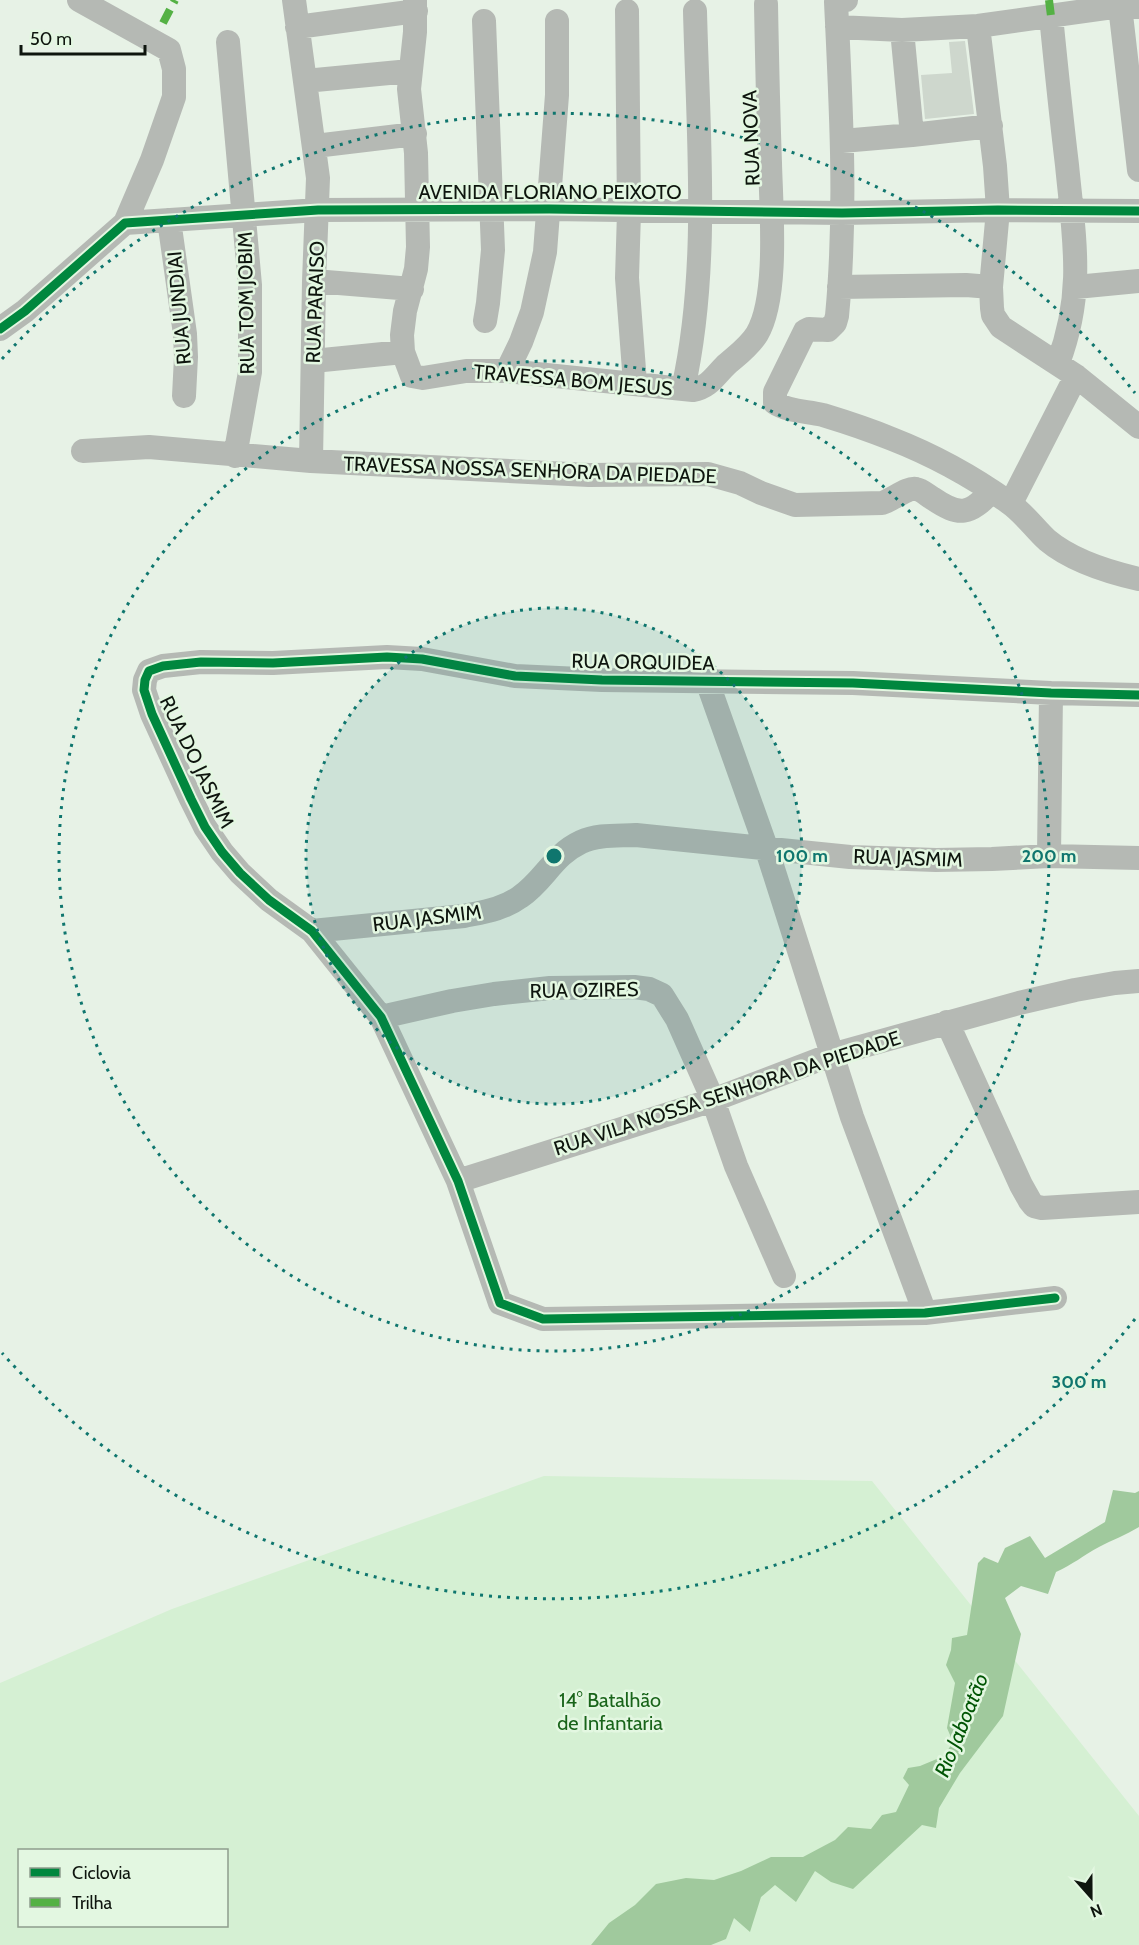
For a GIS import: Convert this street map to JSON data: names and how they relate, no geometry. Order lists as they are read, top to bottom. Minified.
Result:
{"streets":{"street":["RUA NOVA","AVENIDA FLORIANO PEIXOTO","RUA PARAISO","RUA TOM JOBIM","RUA JUNDIAI","TRAVESSA BOM JESUS","TRAVESSA NOSSA SENHORA DA PIEDADE","RUA ORQUIDEA","RUA DO JASMIM","RUA JASMIM","RUA OZIRES","RUA VILA NOSSA SENHORA DA PIEDADE"]},"crossings":[["RUA NOVA","AVENIDA FLORIANO PEIXOTO"],["RUA NOVA","TRAVESSA BOM JESUS"],["AVENIDA FLORIANO PEIXOTO","RUA PARAISO"],["AVENIDA FLORIANO PEIXOTO","RUA TOM JOBIM"],["AVENIDA FLORIANO PEIXOTO","RUA JUNDIAI"],["AVENIDA FLORIANO PEIXOTO","TRAVESSA BOM JESUS"],["RUA PARAISO","TRAVESSA NOSSA SENHORA DA PIEDADE"],["RUA TOM JOBIM","TRAVESSA NOSSA SENHORA DA PIEDADE"],["RUA ORQUIDEA","RUA DO JASMIM"],["RUA DO JASMIM","RUA JASMIM"],["RUA DO JASMIM","RUA OZIRES"],["RUA DO JASMIM","RUA VILA NOSSA SENHORA DA PIEDADE"],["RUA OZIRES","RUA VILA NOSSA SENHORA DA PIEDADE"]],"water":["Rio Jaboatão"],"parks":["14° Batalhão de Infantaria"],"legend":["Ciclovia","Trilha"],"scale_bar":"50 m","north":"bottom","rings":["100 m","200 m","300 m"]}
